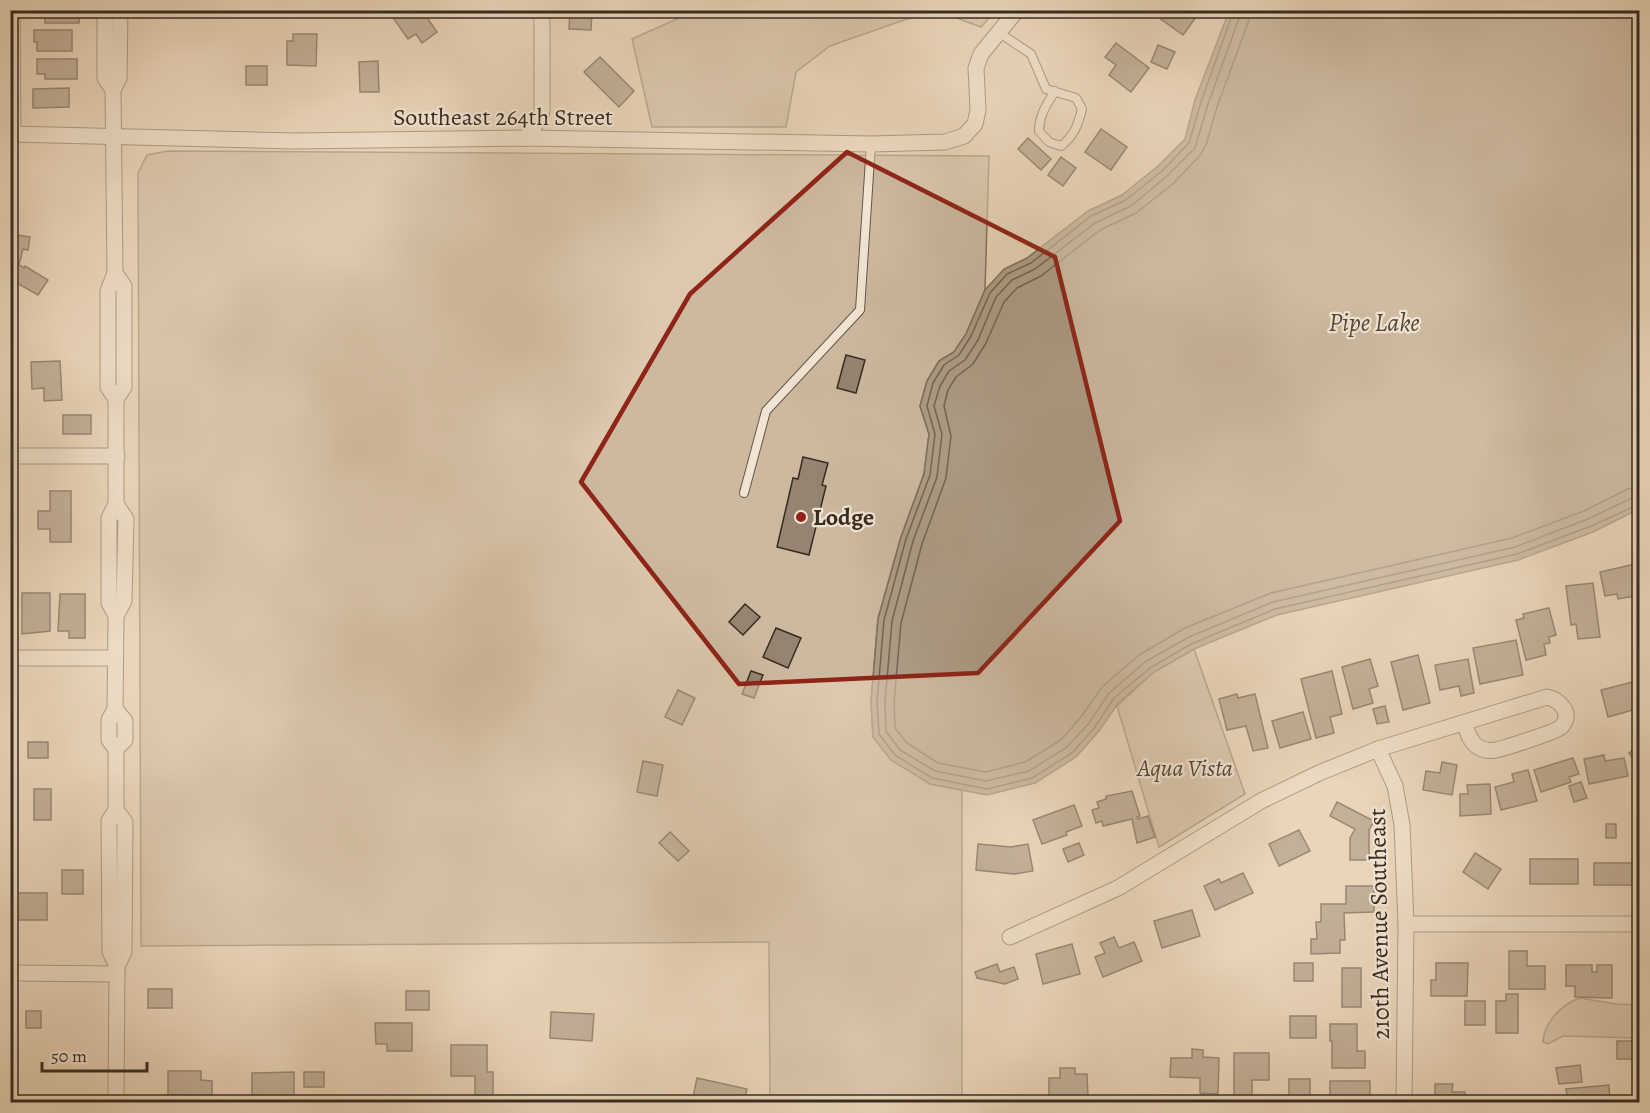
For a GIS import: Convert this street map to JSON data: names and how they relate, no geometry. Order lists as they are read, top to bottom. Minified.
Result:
{"streets":{"street":["Southeast 264th Street","210th Avenue Southeast"]},"water":["Pipe Lake"],"parks":["Aqua Vista"],"places":["Lodge"],"scale_bar":"50 m"}
